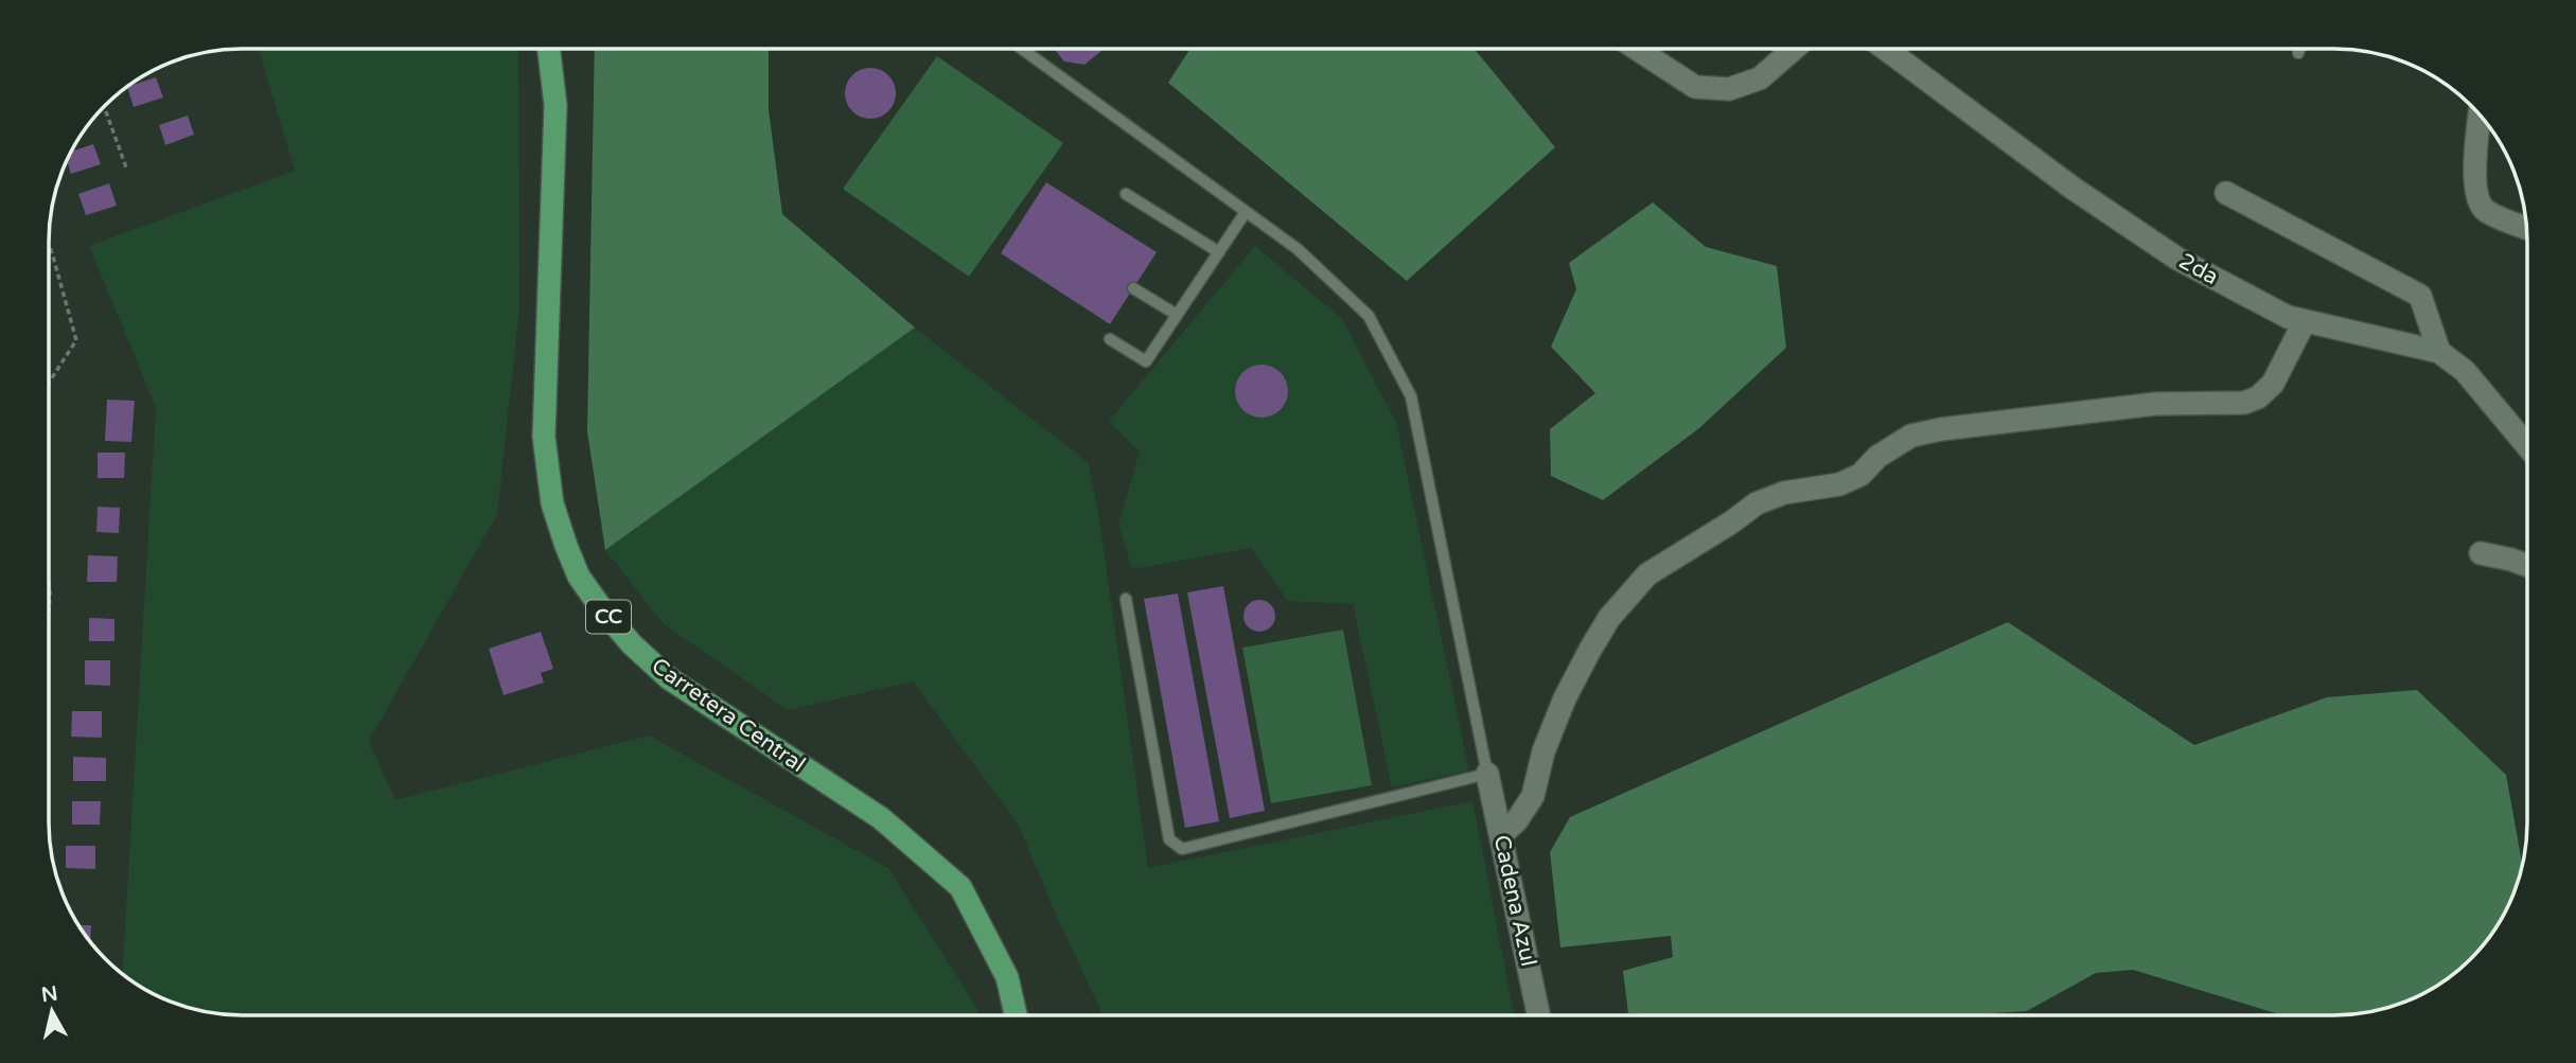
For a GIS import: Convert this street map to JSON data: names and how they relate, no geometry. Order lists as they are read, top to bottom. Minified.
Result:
{"streets":{"main road":["CC","Carretera Central"],"street":["2da","Cadena Azul"]},"north":"top"}
